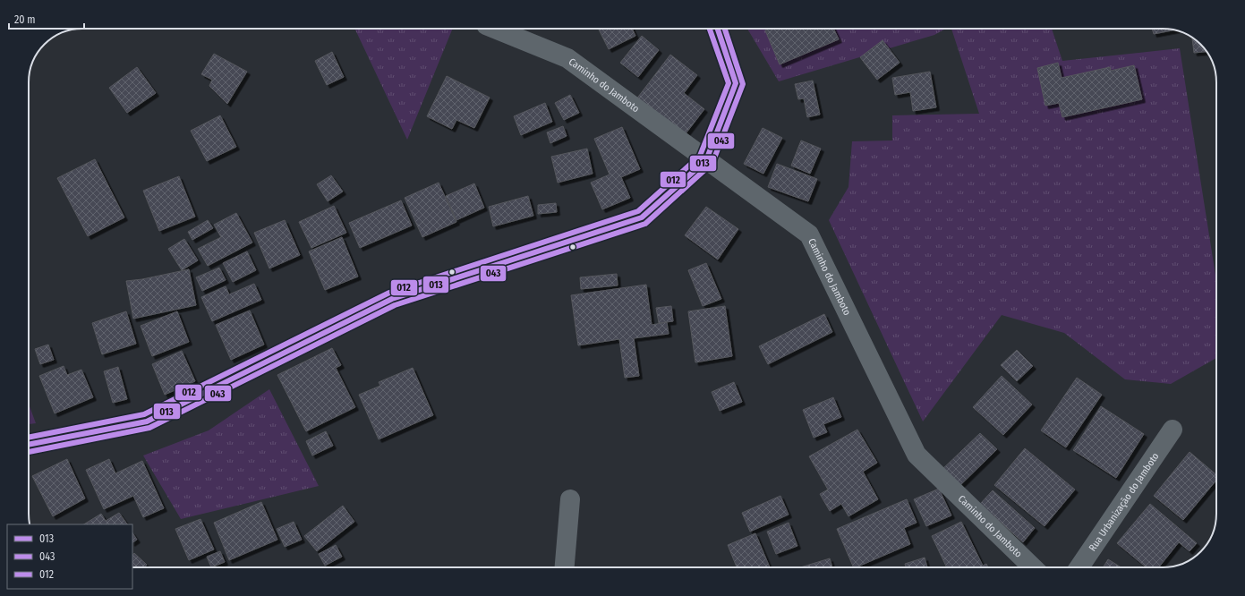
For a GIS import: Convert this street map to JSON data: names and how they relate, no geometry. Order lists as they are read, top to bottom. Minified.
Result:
{"streets":{"street":["Caminho do Jamboto","Rua Urbanização do Jamboto"]},"lines":["transit line 013","transit line 043","transit line 012"],"legend":["013","043","012"],"scale_bar":"20 m"}
